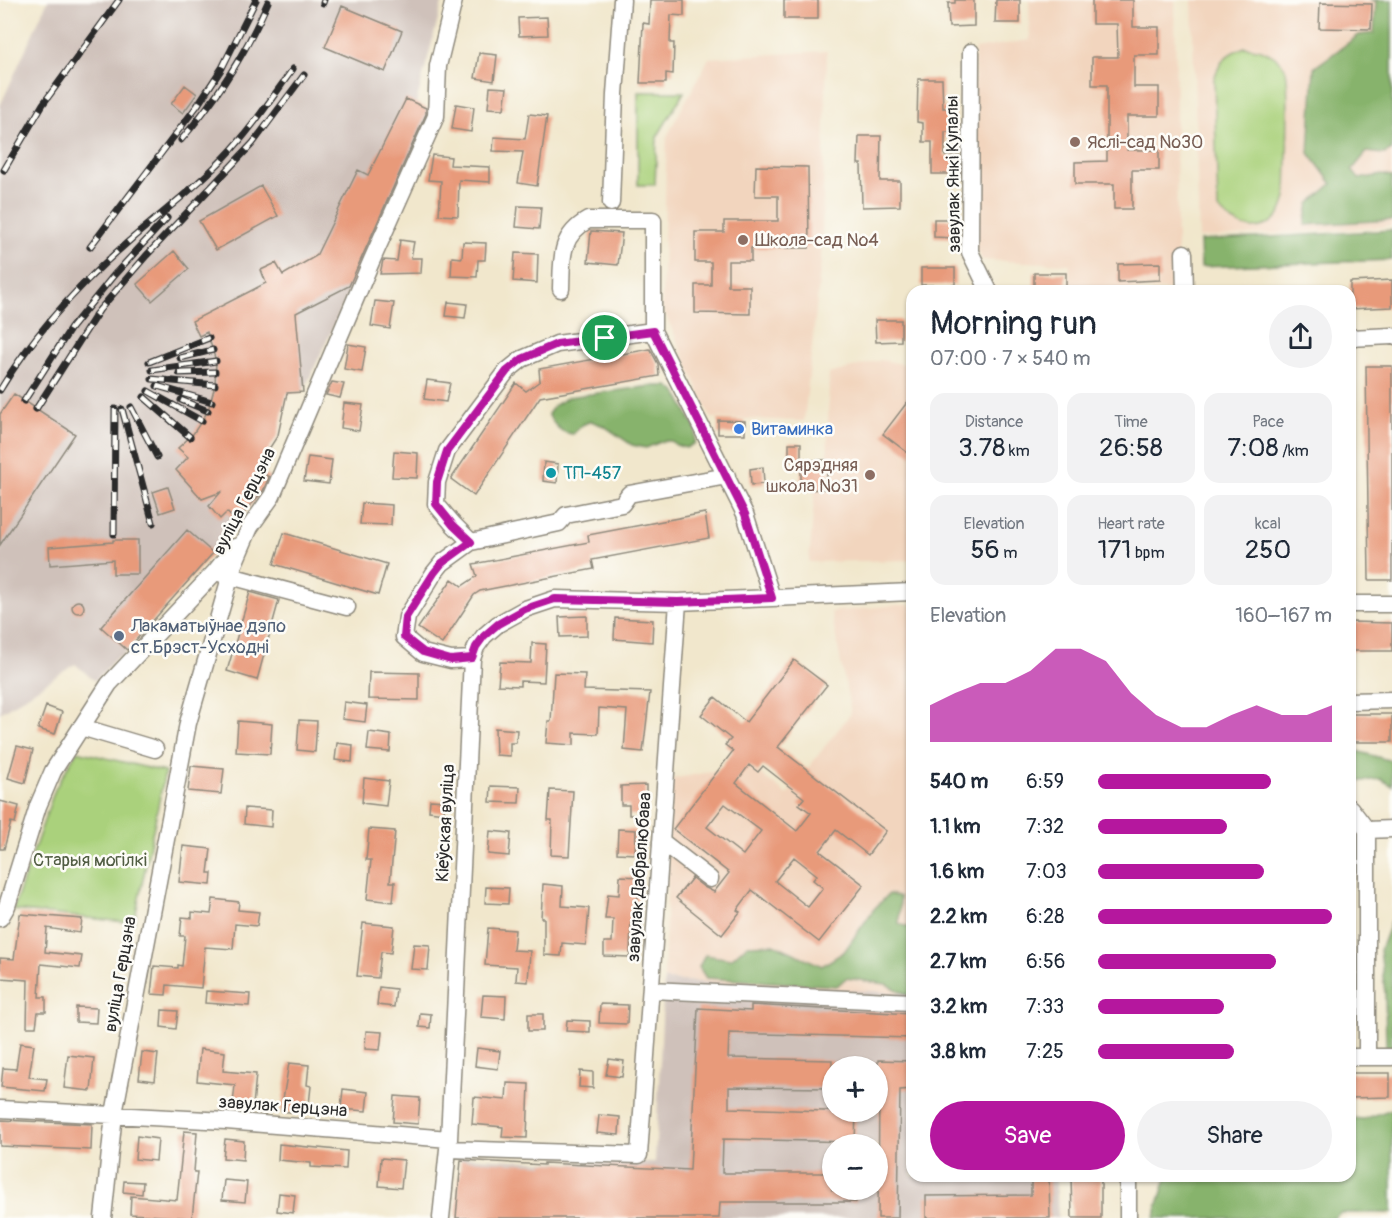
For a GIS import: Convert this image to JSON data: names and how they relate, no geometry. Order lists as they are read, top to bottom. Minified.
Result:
{"streets":{"street":["завулак Янкі Купалы","вуліца Герцэна","Кіеўская вуліца","завулак Дабралюбава","завулак Герцэна"]},"crossings":[["вуліца Герцэна","завулак Герцэна"],["Кіеўская вуліца","завулак Дабралюбава"],["Кіеўская вуліца","завулак Герцэна"],["завулак Дабралюбава","завулак Герцэна"]],"parks":["Старыя могілкі"],"places":["Яслі-сад №30","Школа-сад №4","Витаминка","ТП-457","Сярэдняя школа №31","Лакаматыўнае дэпо ст.Брэст-Усходні"],"page":{"heading":["Morning run","07:00 · 7 × 540 m"],"stats":[["Distance","3.78 km"],["Time","26:58"],["Pace","7:08 /km"],["Elevation","56 m"],["Heart rate","171 bpm"],["kcal","250"]],"chart":["Elevation","160–167 m"],"list":[{"name":"540 m","note":"6:59"},{"name":"1.1 km","note":"7:32"},{"name":"1.6 km","note":"7:03"},{"name":"2.2 km","note":"6:28"},{"name":"2.7 km","note":"6:56"},{"name":"3.2 km","note":"7:33"},{"name":"3.8 km","note":"7:25"}],"map_buttons":["+","−"],"buttons":["Save","Share"]}}
